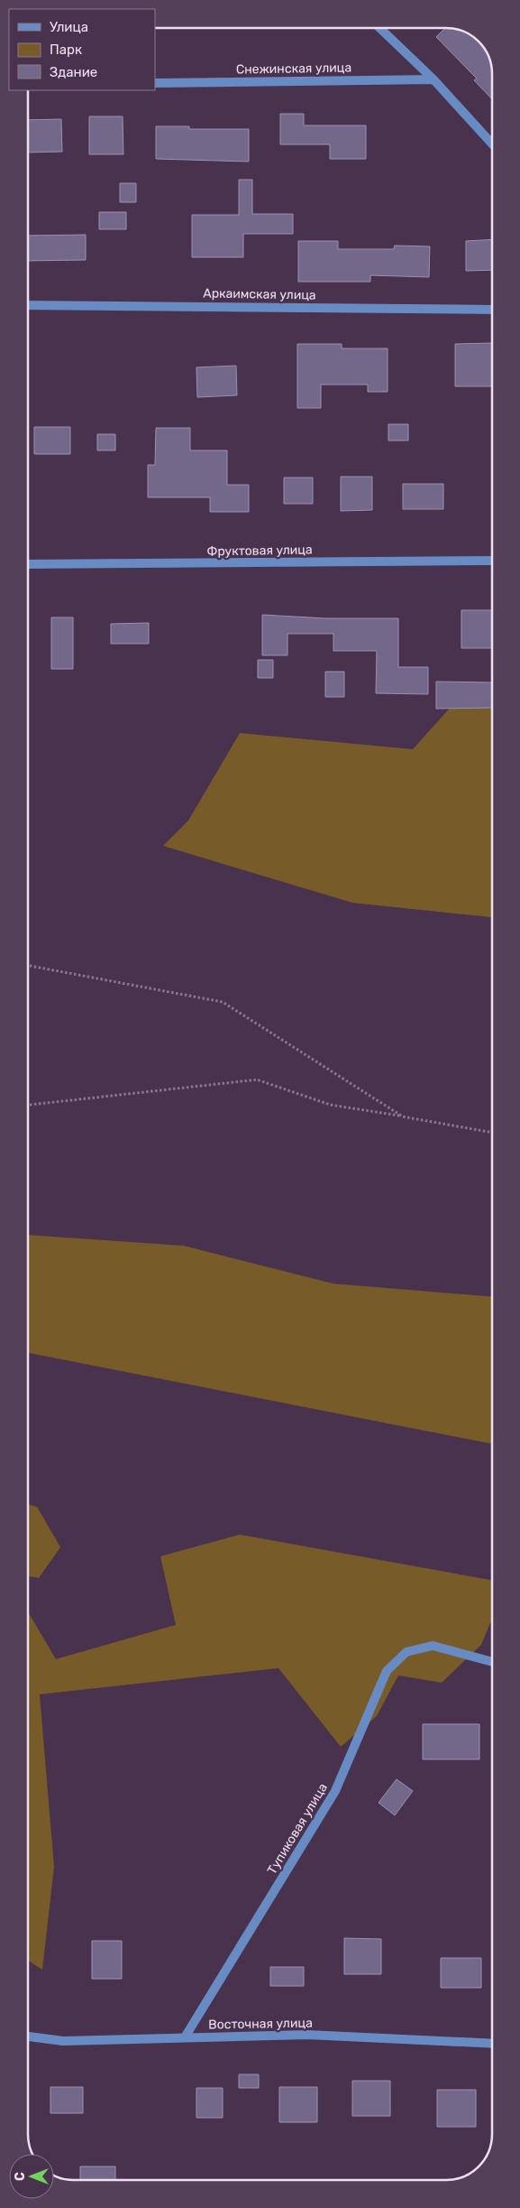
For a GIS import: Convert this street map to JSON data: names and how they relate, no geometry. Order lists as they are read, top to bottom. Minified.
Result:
{"streets":{"street":["Снежинская улица","Аркаимская улица","Фруктовая улица","Тупиковая улица","Восточная улица"]},"crossings":[["Тупиковая улица","Восточная улица"]],"legend":["Улица","Парк","Здание"],"north":"left"}
